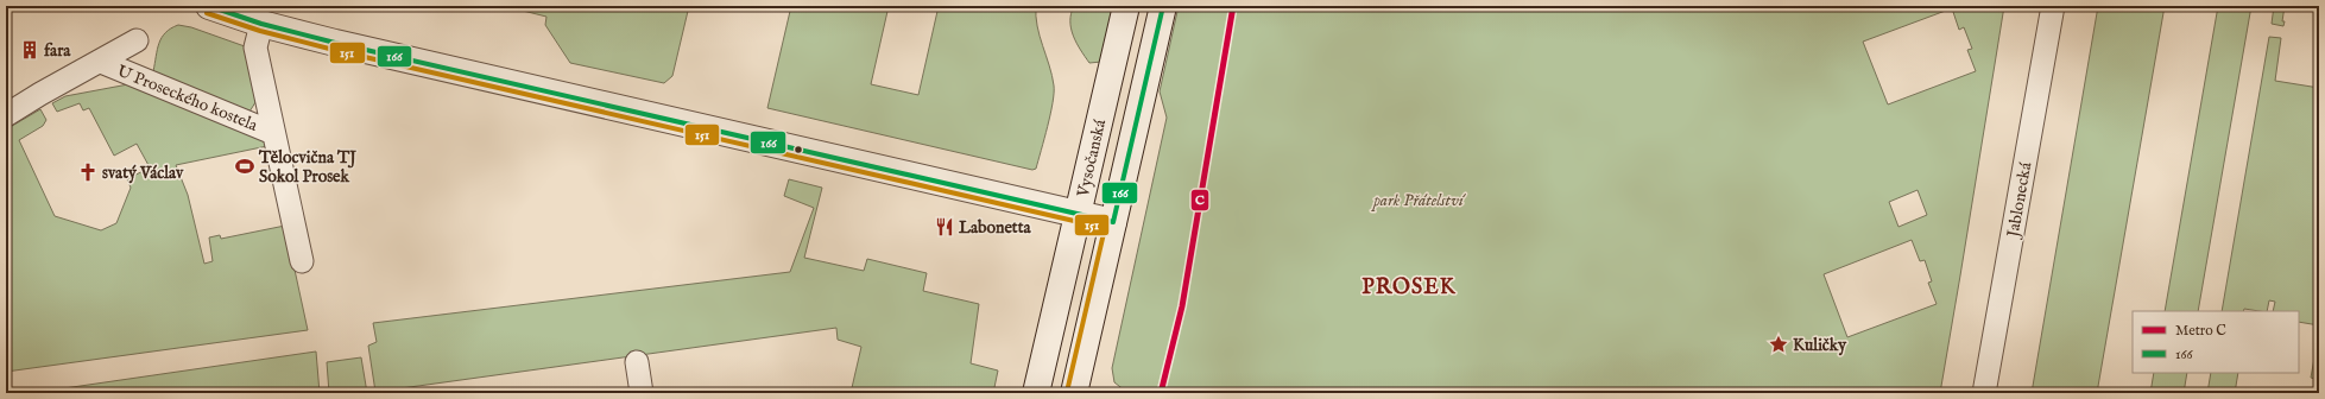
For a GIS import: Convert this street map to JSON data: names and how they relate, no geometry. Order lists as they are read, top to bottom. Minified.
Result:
{"streets":{"street":["U Proseckého kostela","Vysočanská","Jablonecká"]},"districts":["PROSEK"],"parks":["park Přátelství"],"places":{"building":["fara"],"sports":["Tělocvična TJ Sokol Prosek"],"church":["svatý Václav"],"restaurant":["Labonetta"],"place":["Kuličky"]},"lines":["metro line C","transit line 166","transit line 151"],"legend":["Metro C","166"]}
